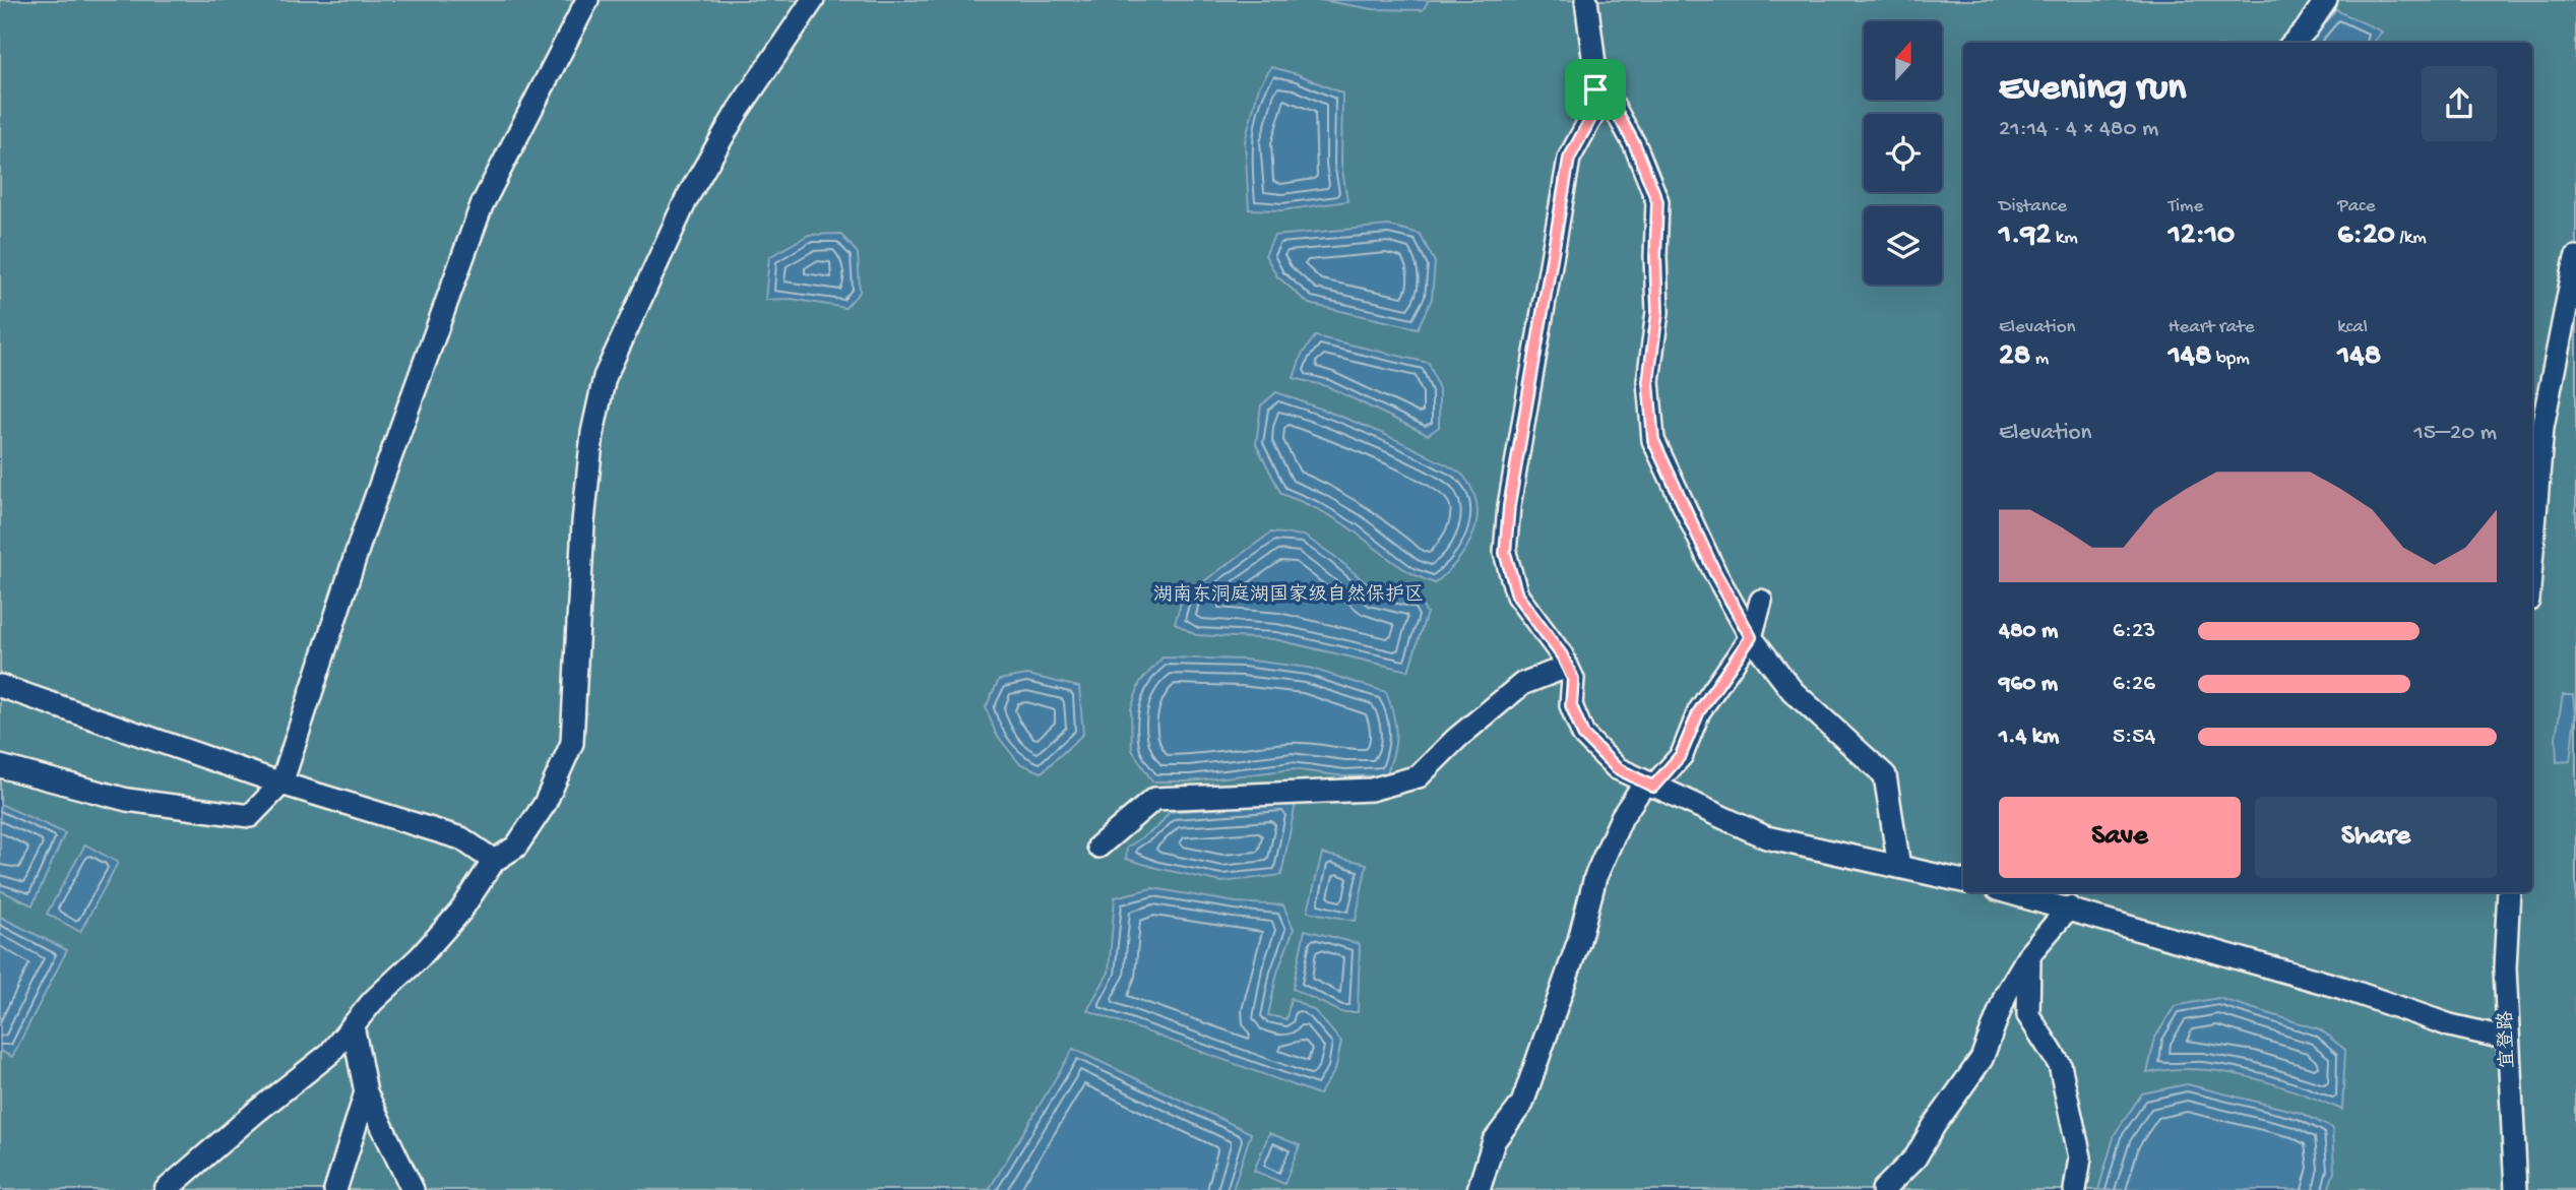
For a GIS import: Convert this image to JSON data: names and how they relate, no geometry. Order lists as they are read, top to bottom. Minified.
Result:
{"streets":{"street":["宜登路"]},"parks":["湖南东洞庭湖国家级自然保护区"],"north":"top","page":{"heading":["Evening run","21:14 · 4 × 480 m"],"stats":[["Distance","1.92 km"],["Time","12:10"],["Pace","6:20 /km"],["Elevation","28 m"],["Heart rate","148 bpm"],["kcal","148"]],"chart":["Elevation","15–20 m"],"list":[{"name":"480 m","note":"6:23"},{"name":"960 m","note":"6:26"},{"name":"1.4 km","note":"5:54"}],"buttons":["Save","Share"]}}
